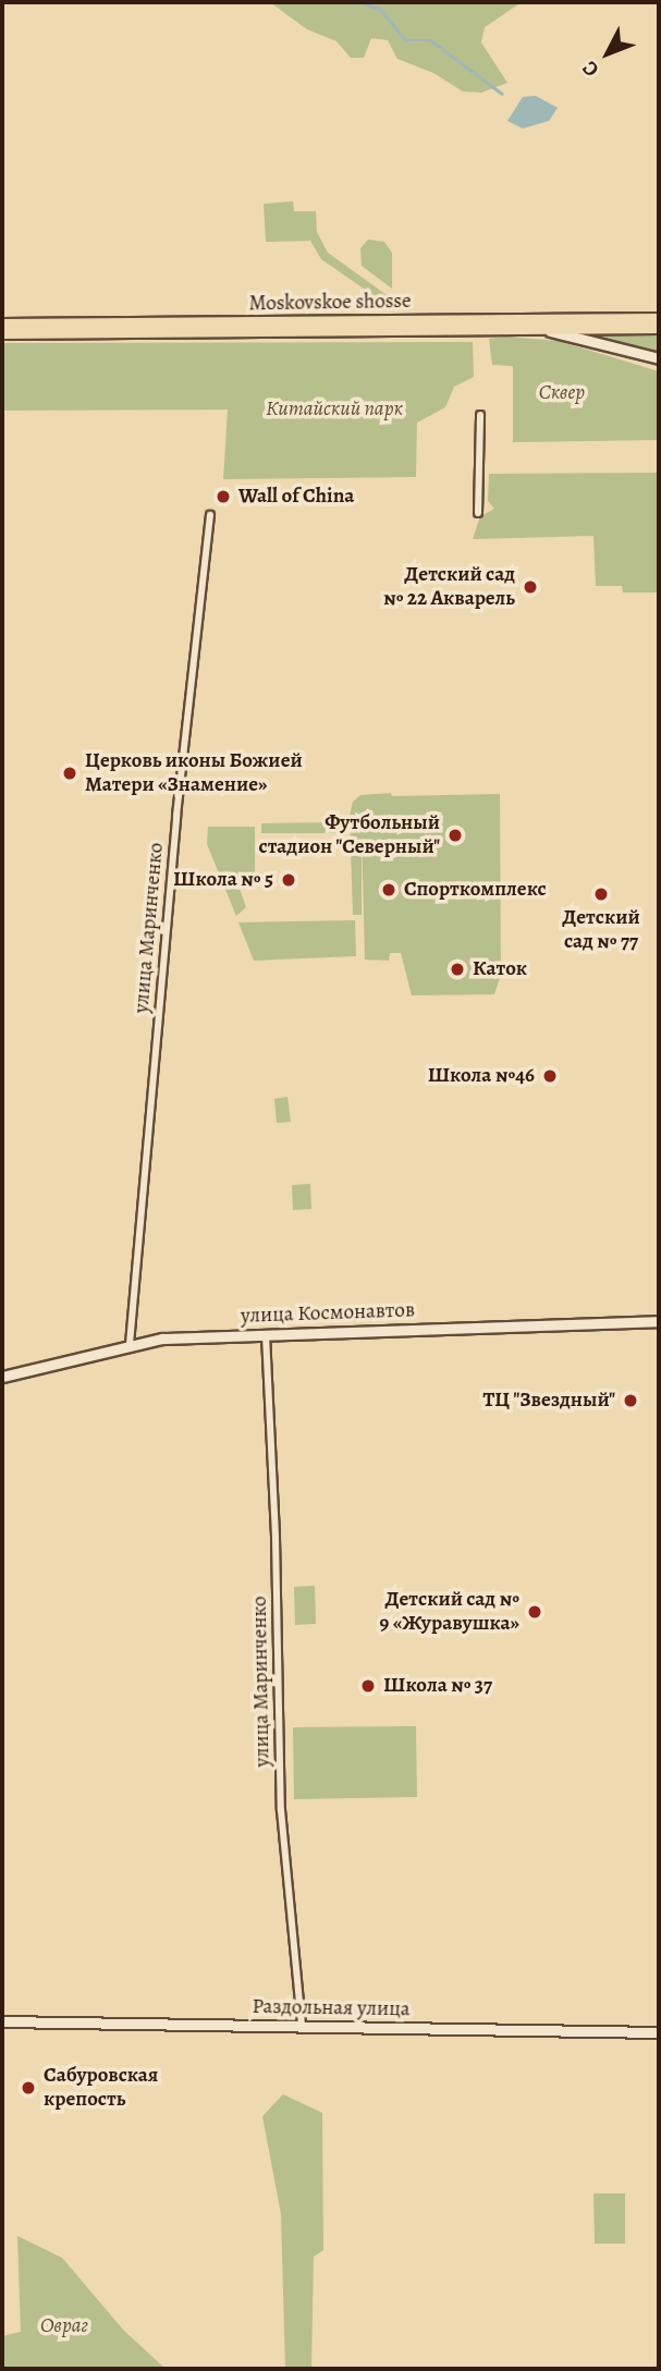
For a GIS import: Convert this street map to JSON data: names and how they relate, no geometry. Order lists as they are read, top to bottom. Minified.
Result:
{"streets":{"main road":["Moskovskoe shosse","улица Космонавтов","Раздольная улица"],"street":["улица Маринченко"]},"crossings":[["улица Маринченко","улица Космонавтов"],["улица Маринченко","Раздольная улица"]],"parks":["Сквер","Китайский парк","Овраг"],"places":["Wall of China","Детский сад № 22 Акварель","Церковь иконы Божией Матери «Знамение»","Футбольный стадион \"Северный\"","Школа № 5","Спорткомплекс","Детский сад № 77","Каток","Школа №46","ТЦ \"Звездный\"","Детский сад № 9 «Журавушка»","Школа № 37","Сабуровская крепость"],"north":"bottom left"}
